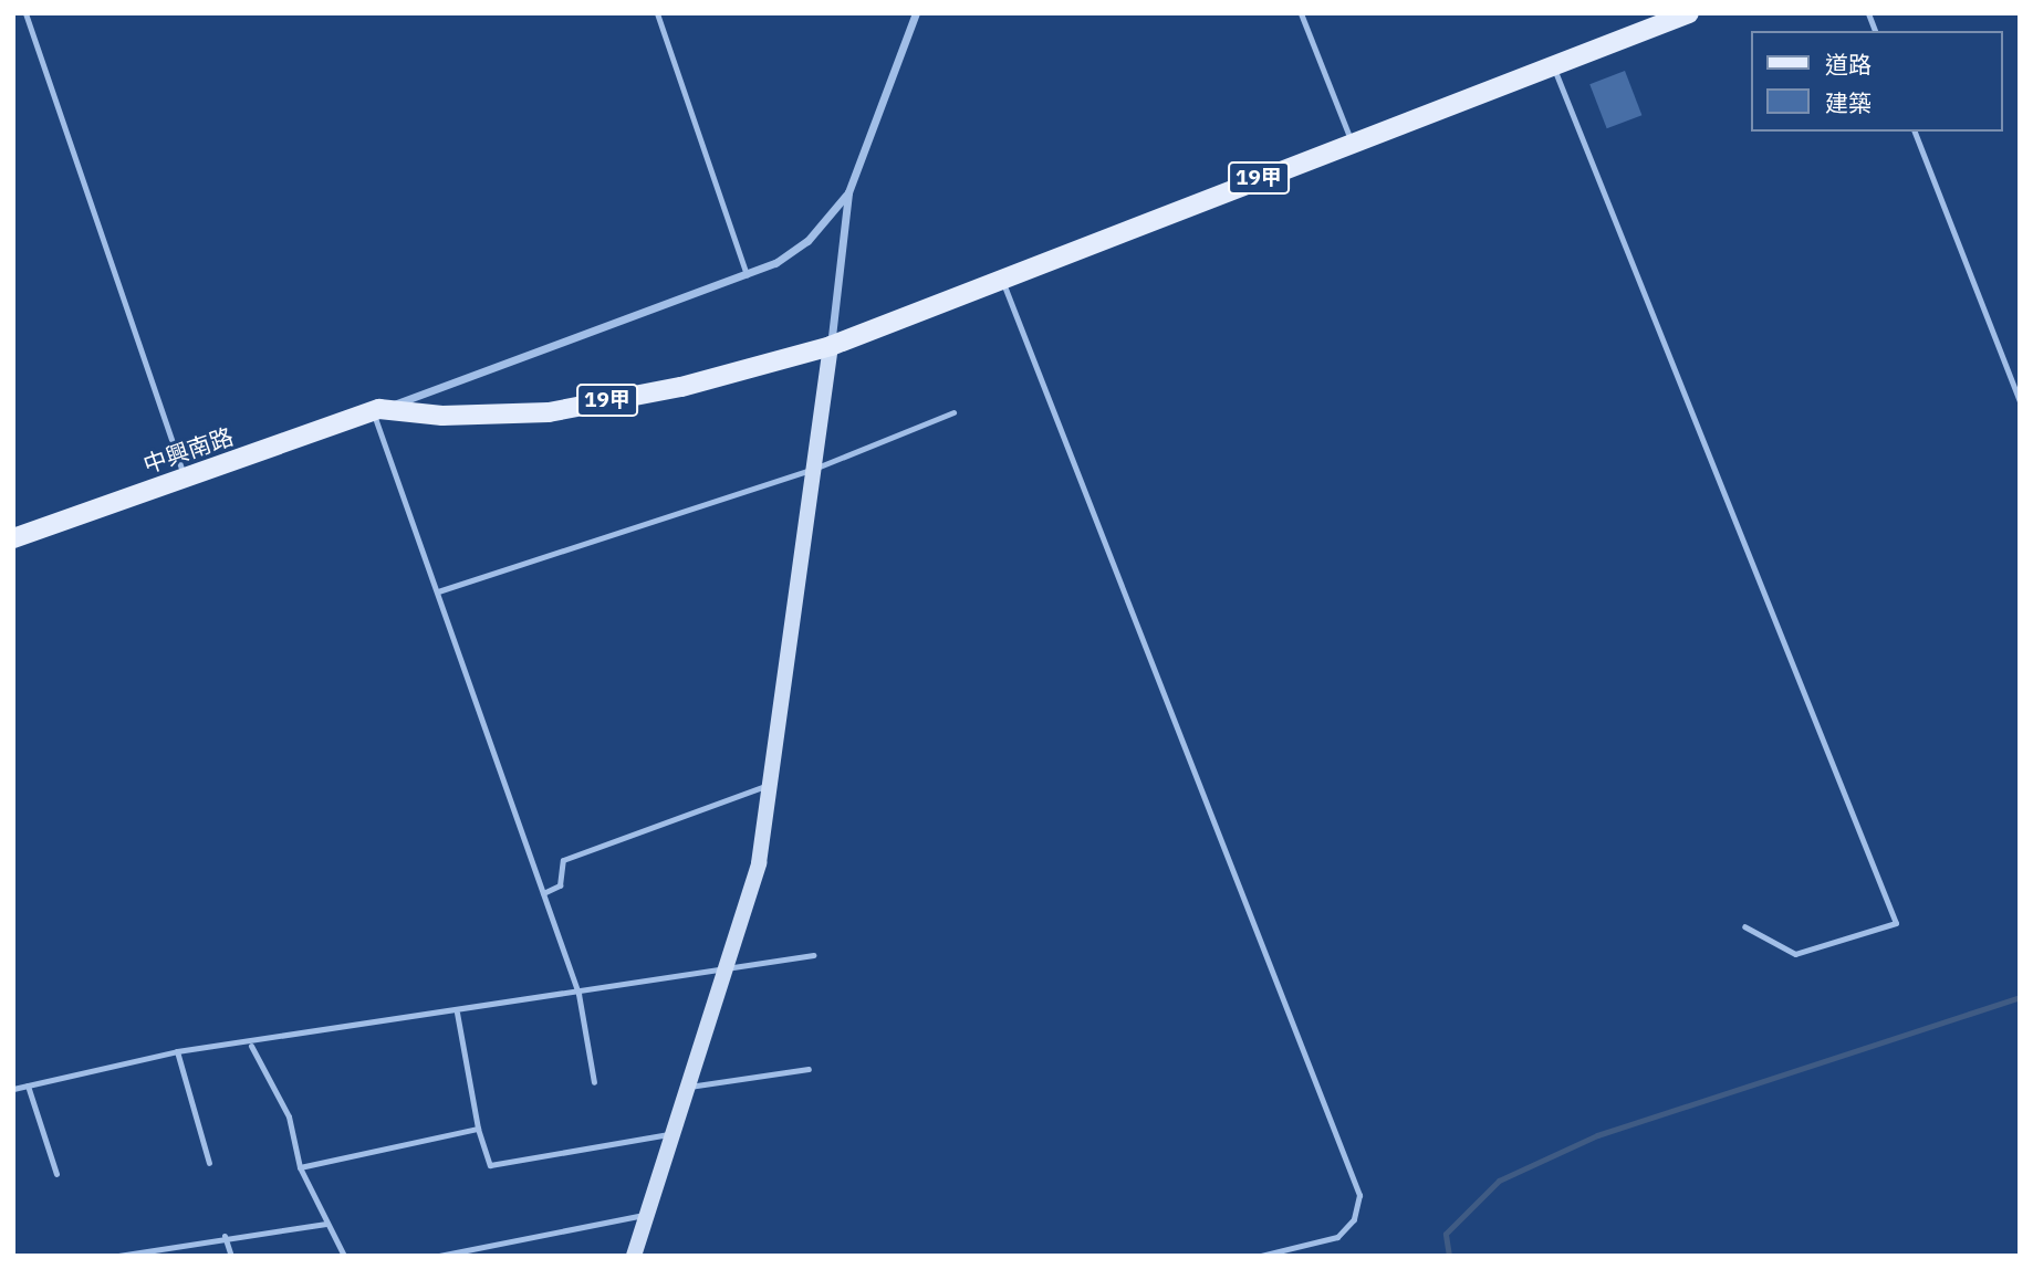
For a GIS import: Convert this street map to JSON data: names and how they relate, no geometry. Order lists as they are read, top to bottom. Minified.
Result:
{"streets":{"main road":["19甲","中興南路"]},"crossings":[["19甲","中興南路"]],"legend":["道路","建築"]}
